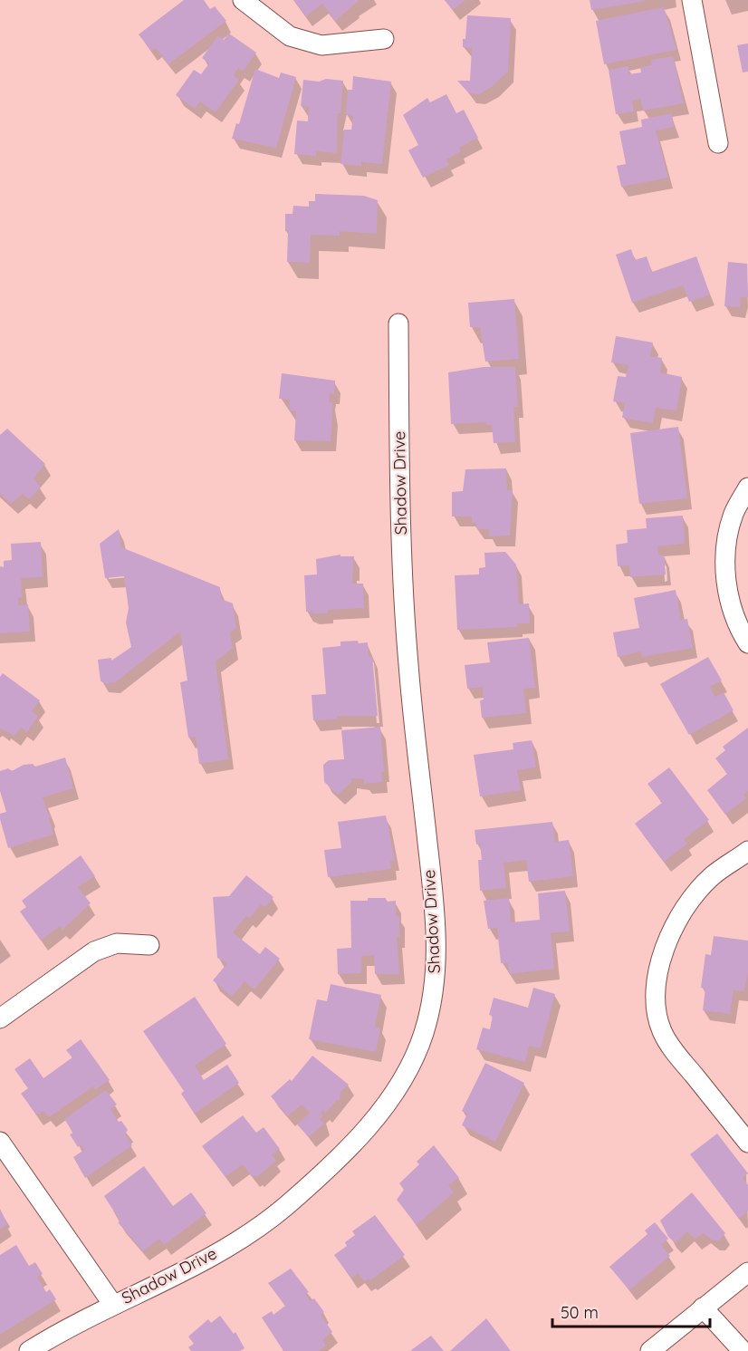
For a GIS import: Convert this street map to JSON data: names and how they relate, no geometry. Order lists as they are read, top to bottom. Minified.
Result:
{"streets":{"street":["Shadow Drive"]},"scale_bar":"50 m"}
